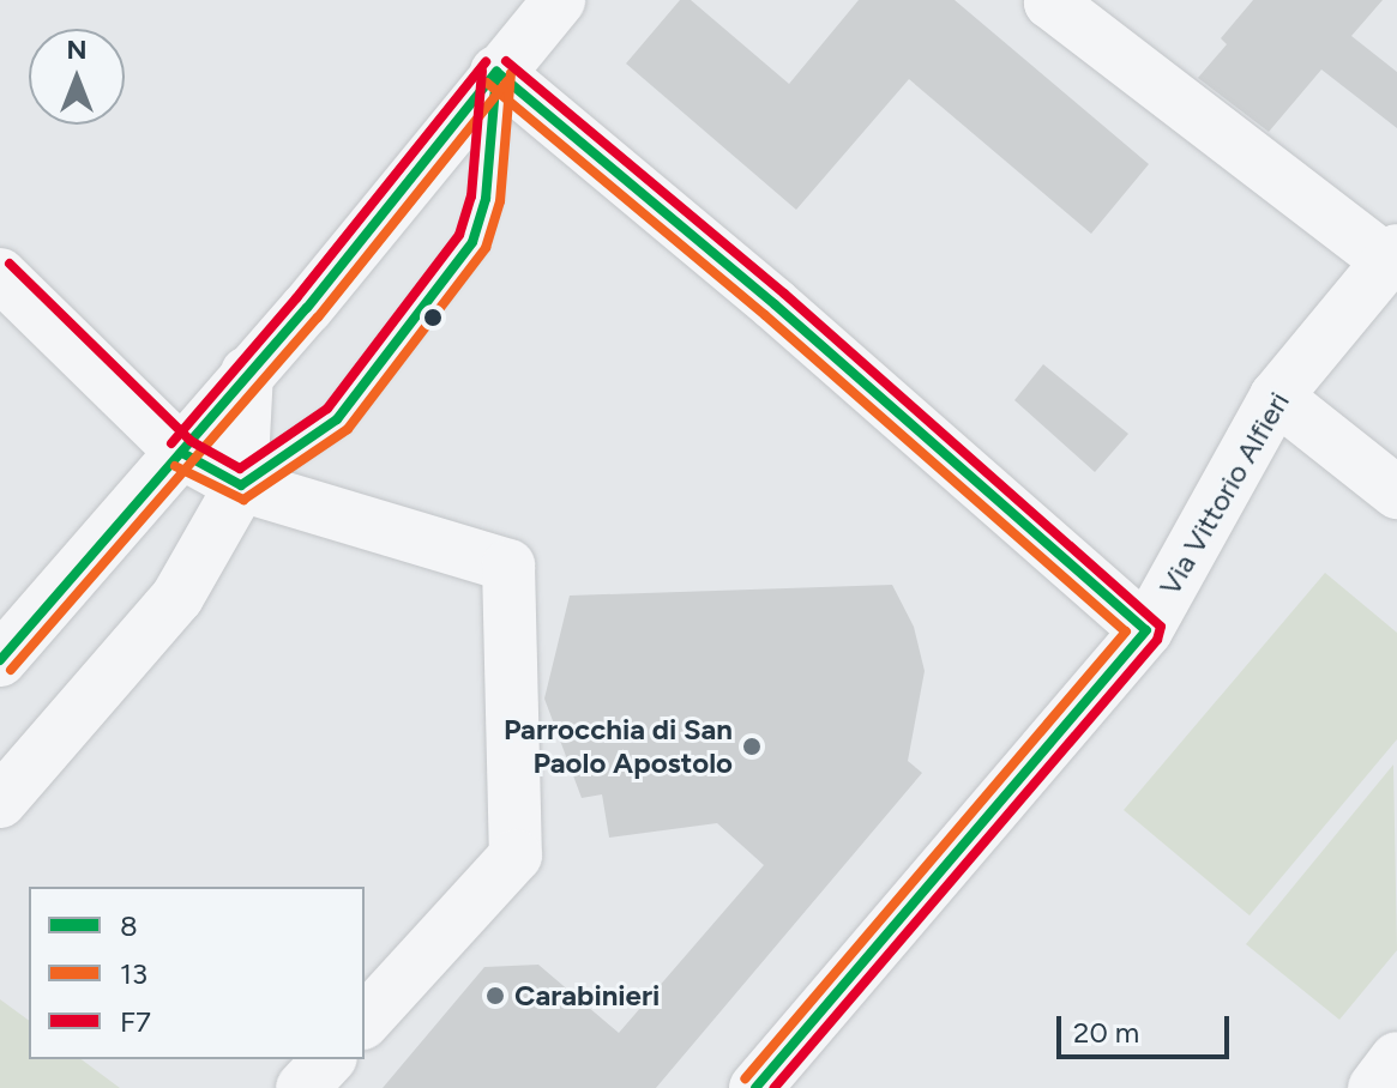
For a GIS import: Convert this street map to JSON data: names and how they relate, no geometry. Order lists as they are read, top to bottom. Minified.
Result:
{"streets":{"street":["Via Vittorio Alfieri"]},"places":["Parrocchia di San Paolo Apostolo","Carabinieri"],"lines":["transit line F7","transit line 8","transit line 13"],"legend":["8","13","F7"],"scale_bar":"20 m","north":"top"}
